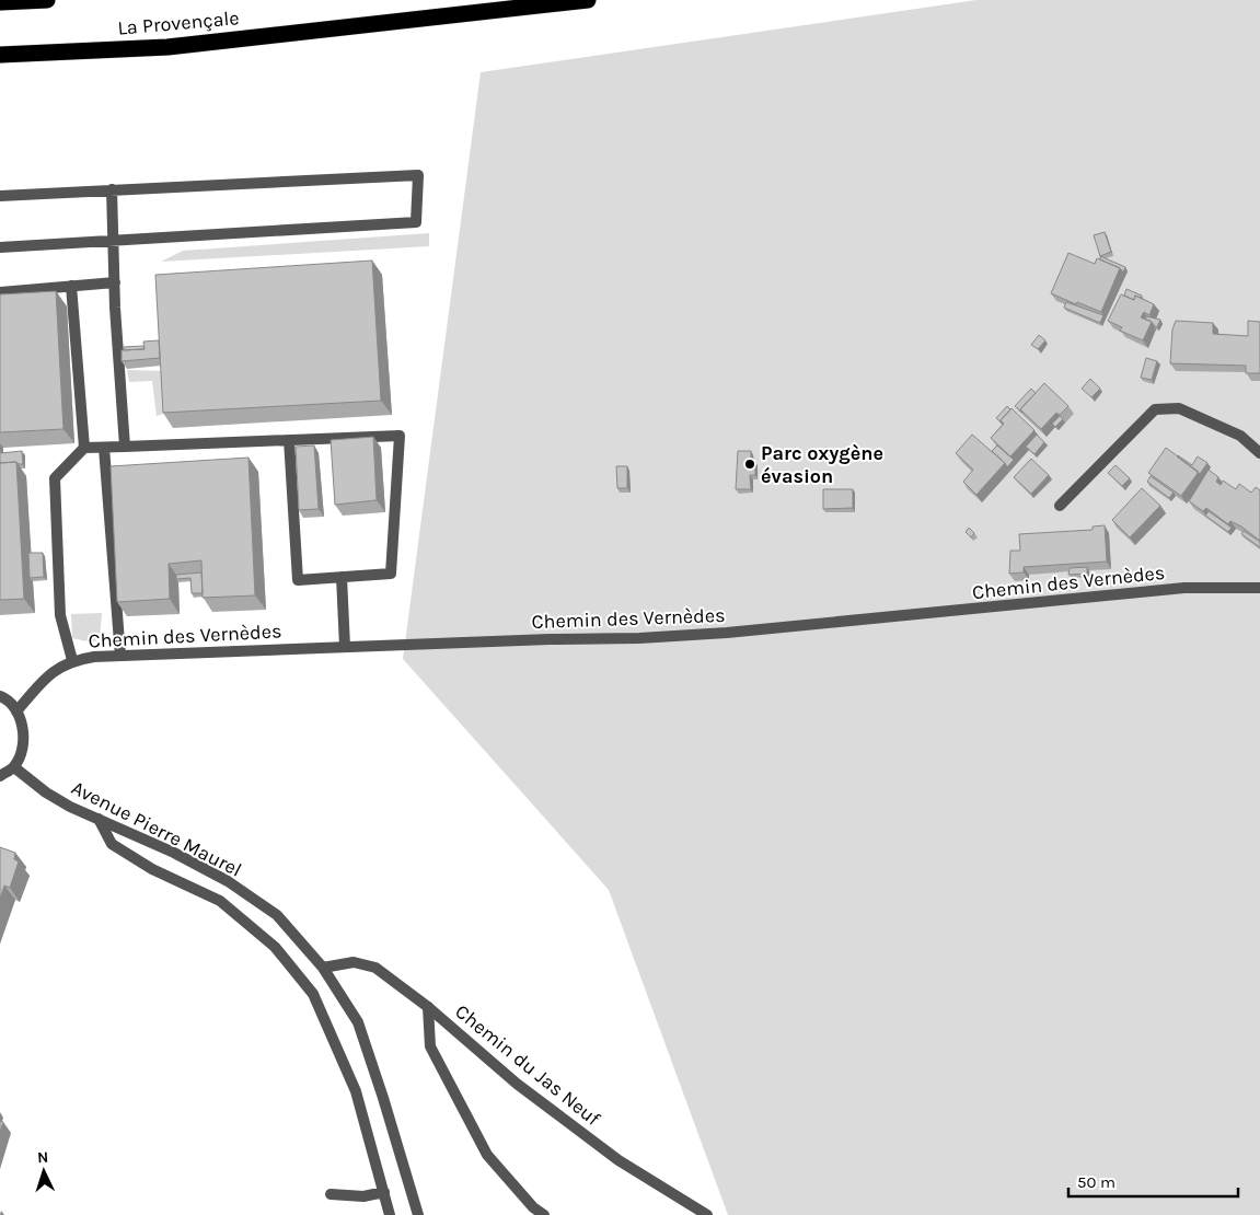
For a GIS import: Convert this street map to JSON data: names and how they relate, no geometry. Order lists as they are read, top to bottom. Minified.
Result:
{"streets":{"highway":["La Provençale"],"street":["Chemin des Vernèdes","Avenue Pierre Maurel","Chemin du Jas Neuf"]},"crossings":[["Avenue Pierre Maurel","Chemin du Jas Neuf"]],"places":["Parc oxygène évasion"],"scale_bar":"50 m","north":"top"}
